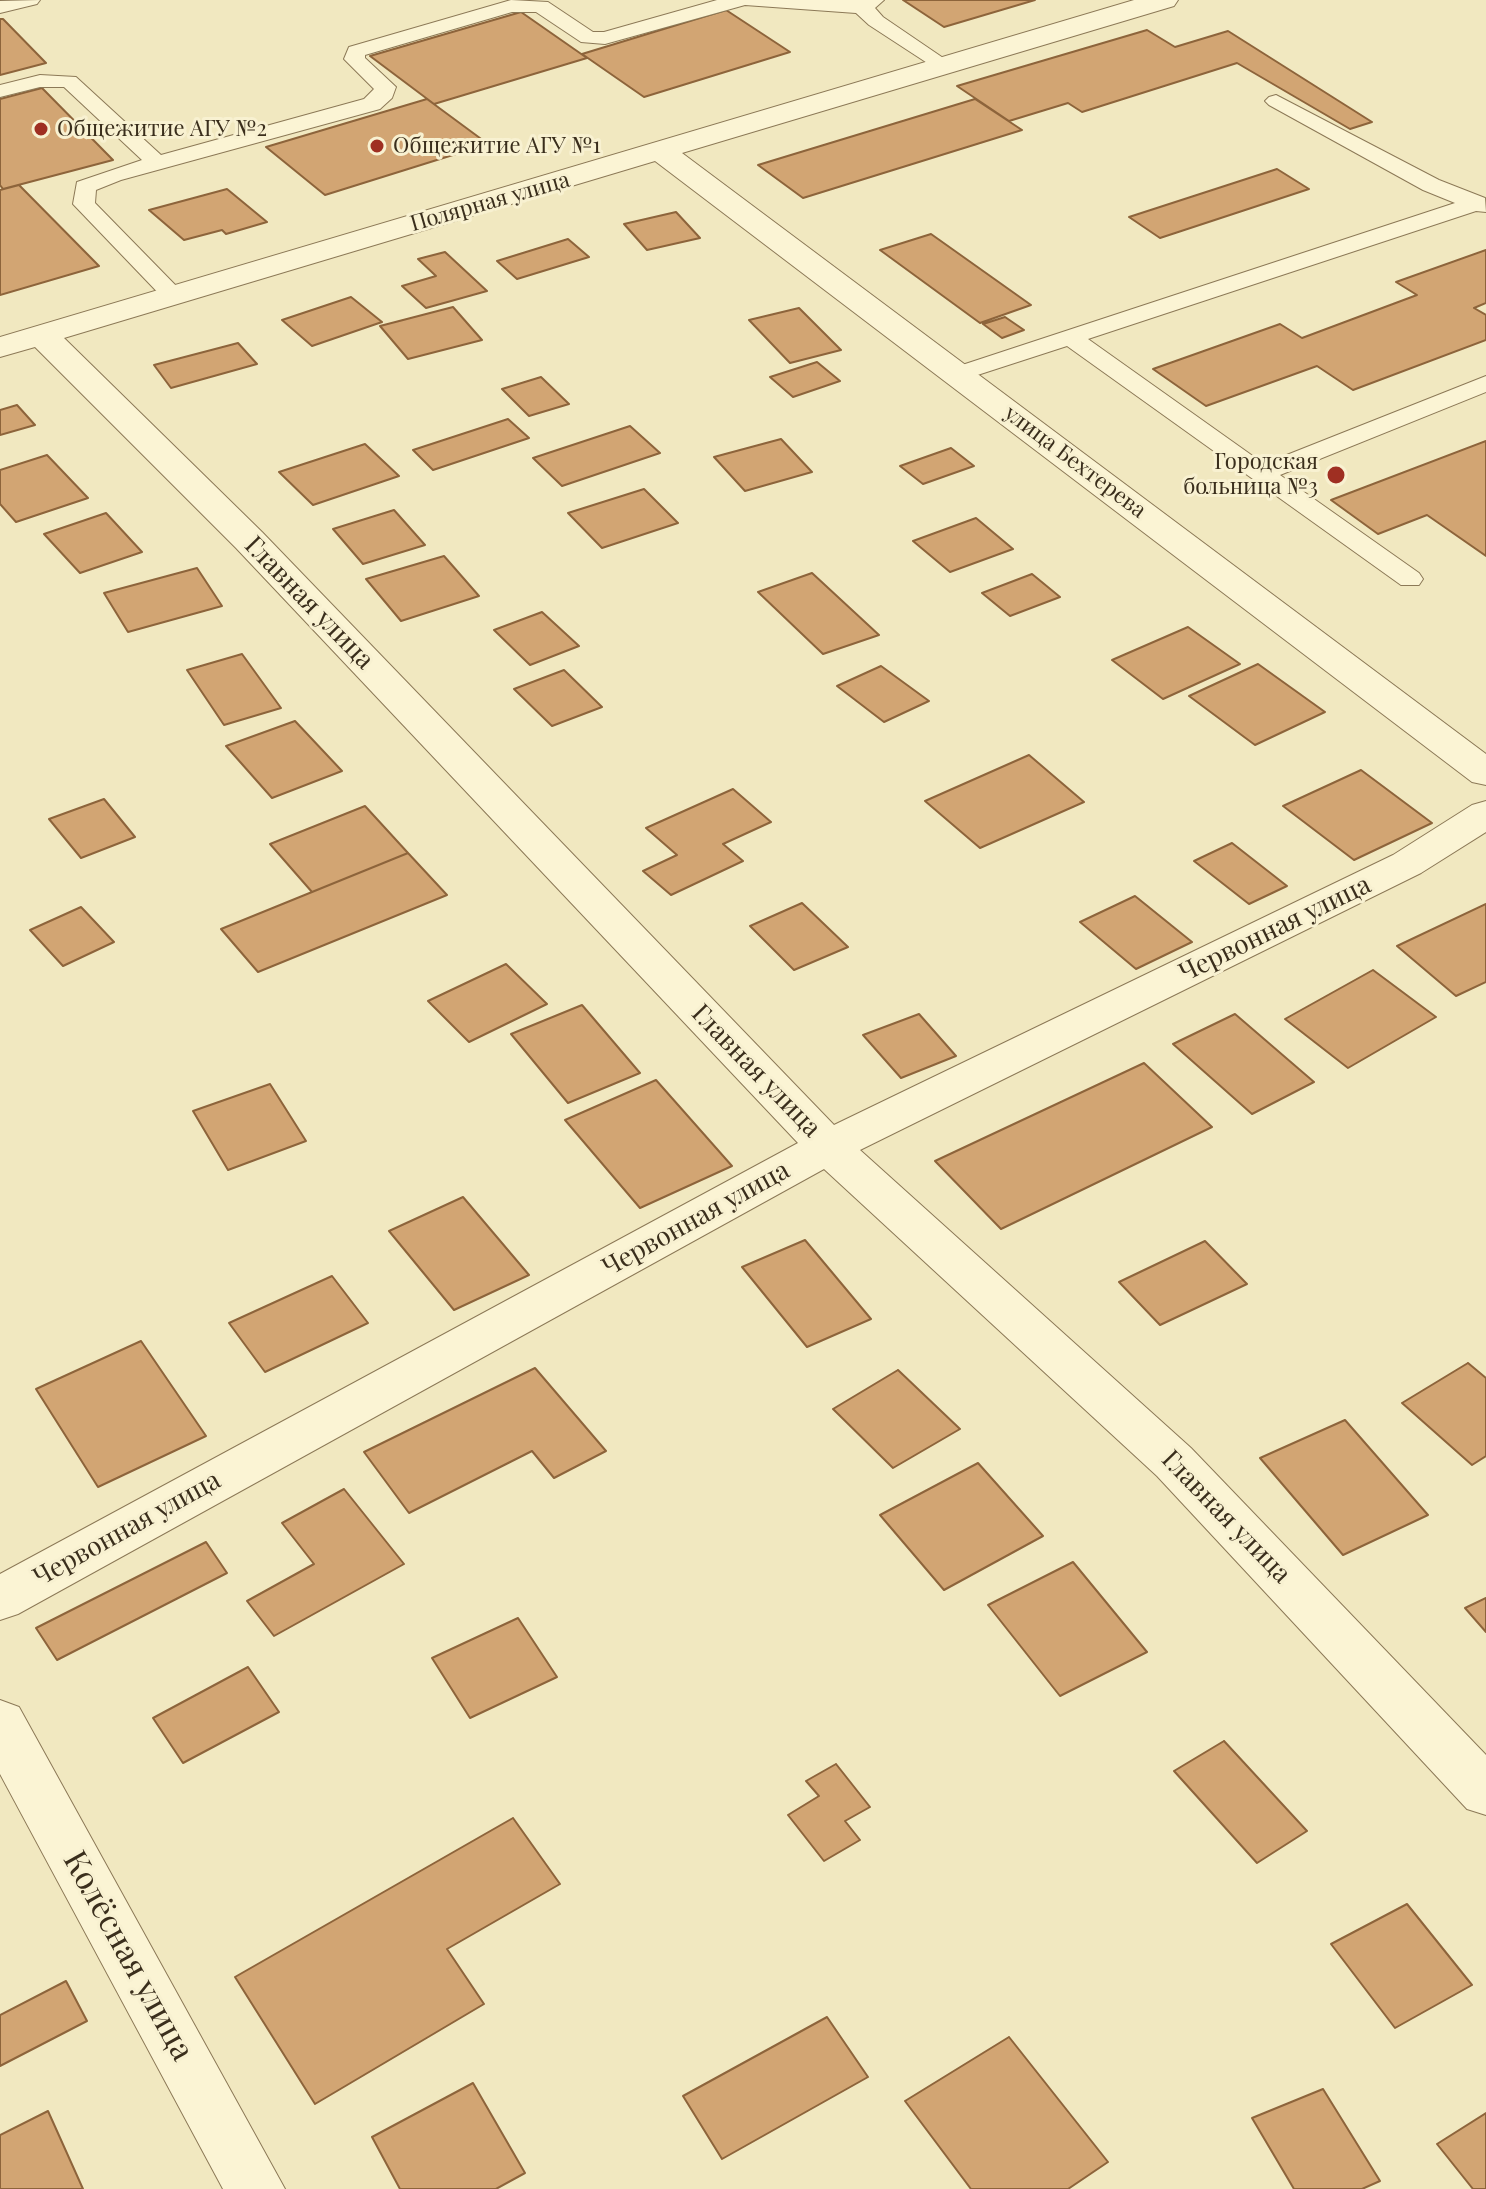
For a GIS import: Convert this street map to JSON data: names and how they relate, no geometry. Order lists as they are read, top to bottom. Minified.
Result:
{"streets":{"street":["Полярная улица","улица Бехтерева","Главная улица","Червонная улица","Колёсная улица"]},"crossings":[["Полярная улица","улица Бехтерева"],["Полярная улица","Главная улица"],["Главная улица","Червонная улица"]],"places":["Общежитие АГУ №2","Общежитие АГУ №1","Городская больница №3"]}
